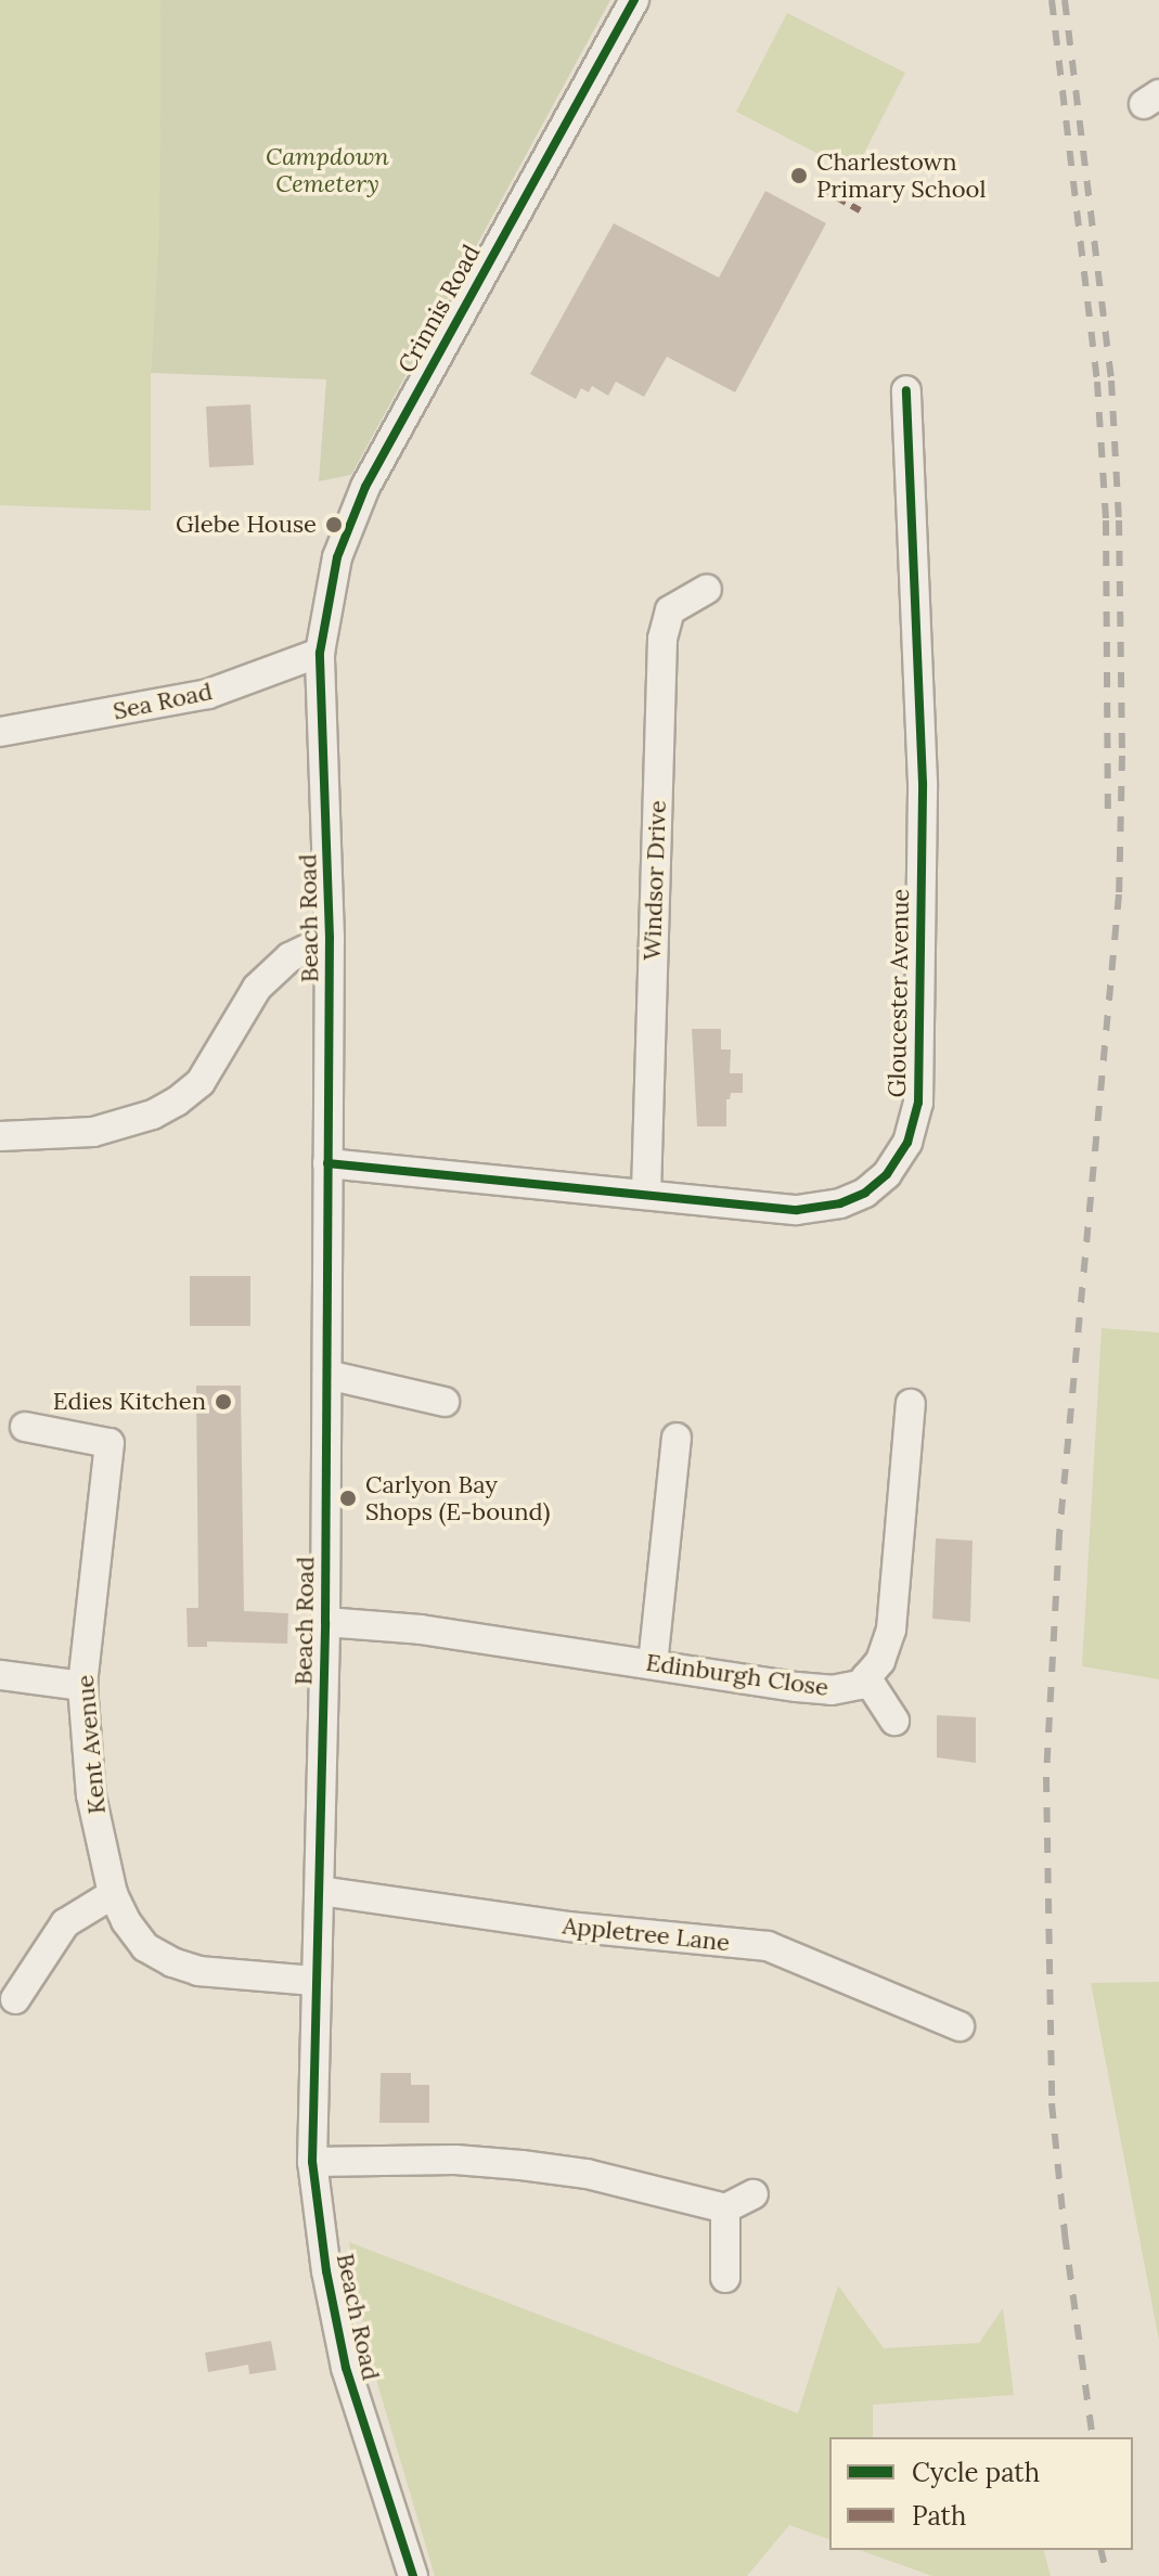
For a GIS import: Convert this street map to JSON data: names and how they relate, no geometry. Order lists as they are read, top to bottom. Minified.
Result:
{"streets":{"street":["Crinnis Road","Sea Road","Windsor Drive","Beach Road","Gloucester Avenue","Edinburgh Close","Kent Avenue","Appletree Lane"]},"crossings":[["Crinnis Road","Sea Road"],["Crinnis Road","Beach Road"],["Sea Road","Beach Road"],["Windsor Drive","Gloucester Avenue"],["Beach Road","Gloucester Avenue"],["Beach Road","Edinburgh Close"],["Beach Road","Kent Avenue"],["Beach Road","Appletree Lane"]],"parks":["Campdown Cemetery"],"places":["Charlestown Primary School","Glebe House","Edies Kitchen","Carlyon Bay Shops (E-bound)"],"legend":["Cycle path","Path"]}
